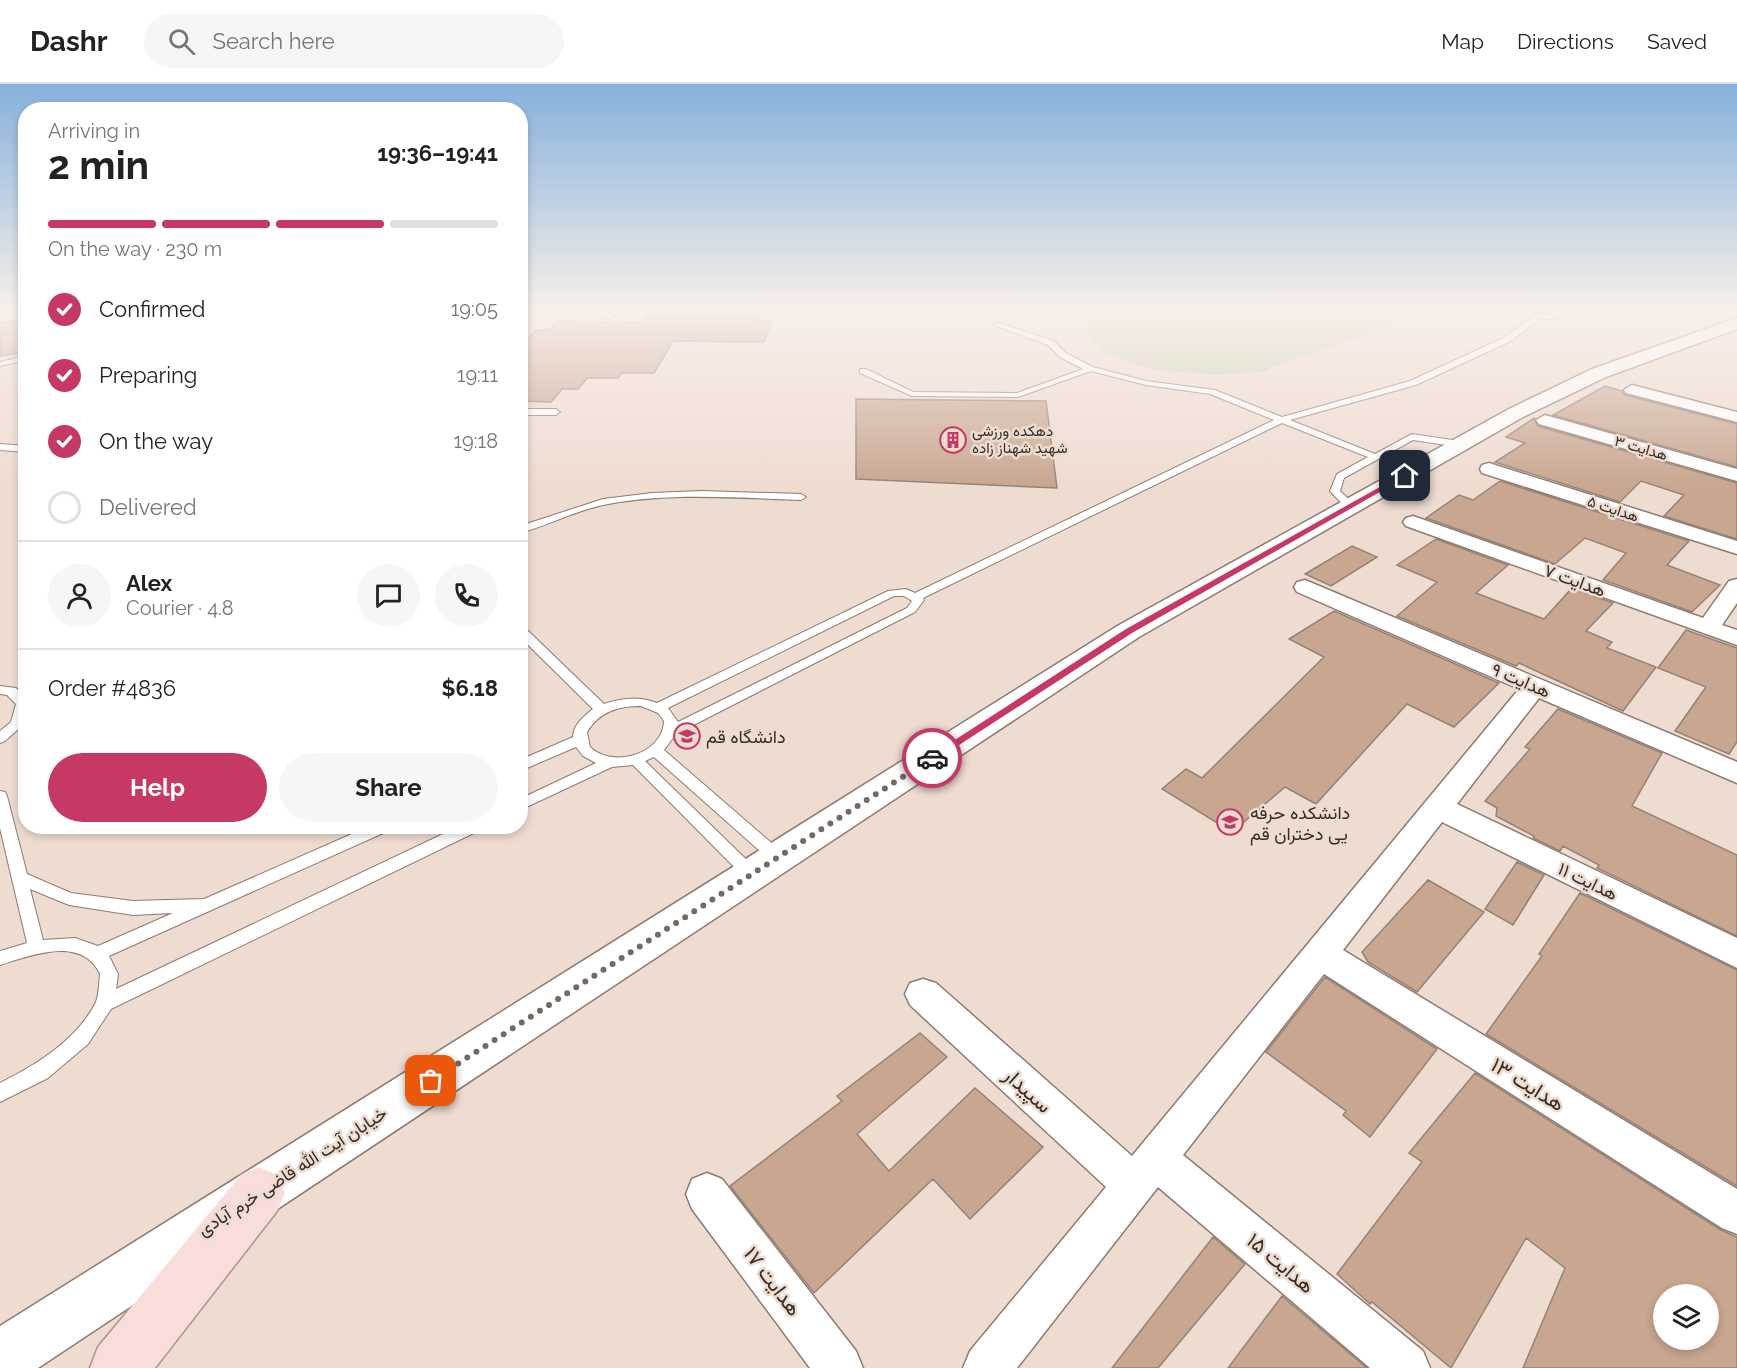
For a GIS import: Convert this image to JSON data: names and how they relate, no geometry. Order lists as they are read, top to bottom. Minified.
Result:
{"streets":{"main road":["خیابان آیت الله قاضی خرم آبادی"],"street":["هدایت ۳","هدایت ۵","هدایت ۷","هدایت ۹","هدایت ۱۱","هدایت ۱۳","سپیدار","هدایت ۱۵","هدایت ۱۷"]},"crossings":[["سپیدار","هدایت ۱۵"]],"places":{"building":["دهکده ورزشی شهید شهناز زاده"],"school or university":["دانشگاه قم","دانشکده حرفه یی دختران قم"]},"page":{"header":"Dashr","search":"Search here","nav":["Map","Directions","Saved"],"heading":["2 min","Arriving in","19:36–19:41"],"panel":["Alex","Courier · 4.8","Order #4836","$6.18"],"bar":"On the way · 230 m","list":[["Confirmed","19:05"],["Preparing","19:11"],["On the way","19:18"],"Delivered"],"buttons":["Help","Share"]}}
